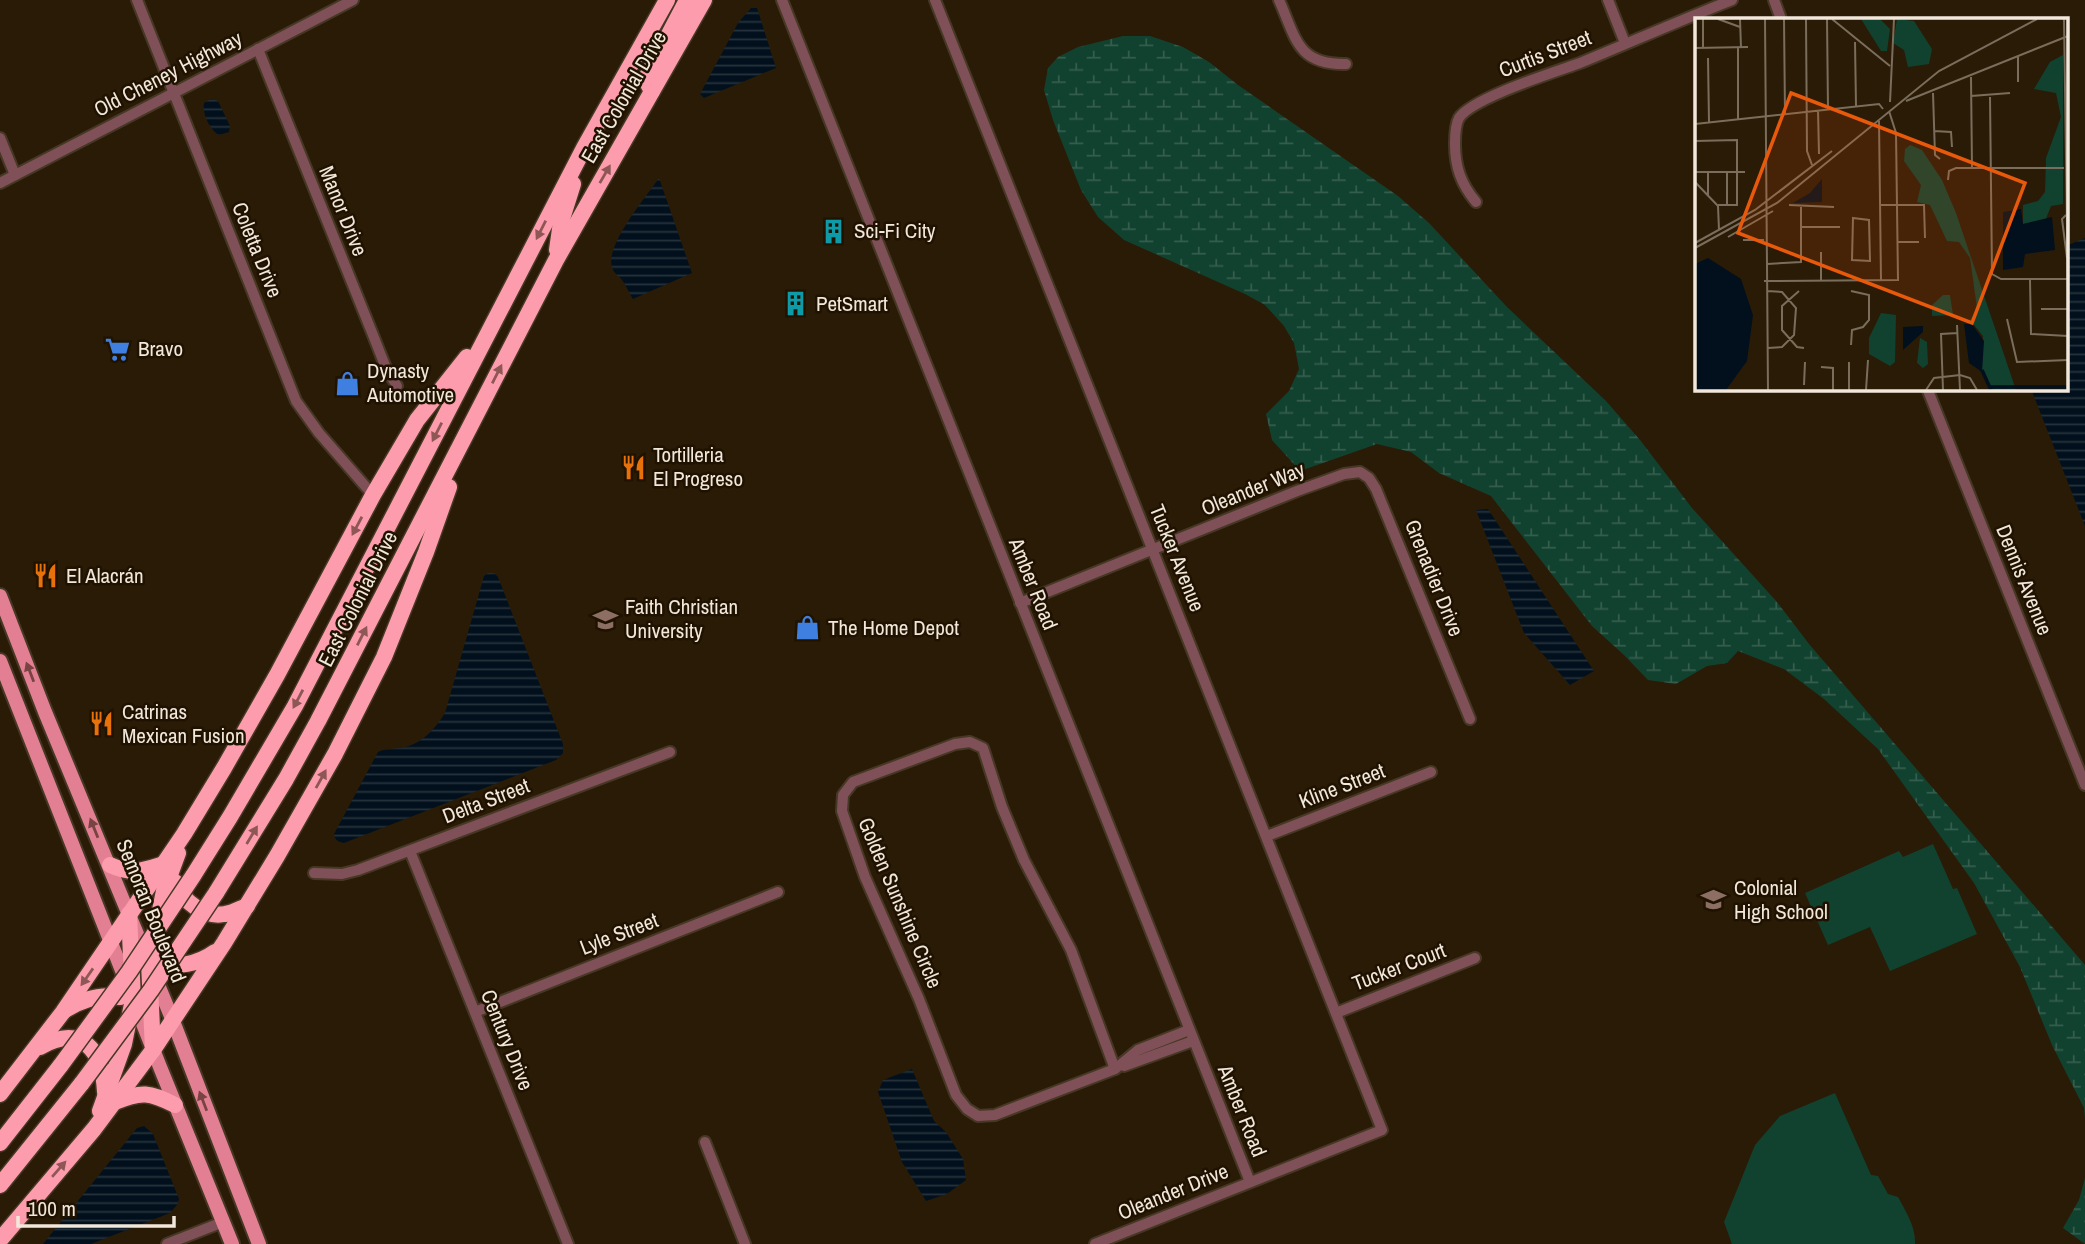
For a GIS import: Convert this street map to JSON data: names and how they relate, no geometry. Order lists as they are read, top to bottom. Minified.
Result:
{"streets":{"highway":["East Colonial Drive"],"main road":["Semoran Boulevard"],"street":["Curtis Street","Old Cheney Highway","Manor Drive","Coletta Drive","Oleander Way","Tucker Avenue","Grenadier Drive","Dennis Avenue","Amber Road","Kline Street","Delta Street","Golden Sunshine Circle","Lyle Street","Tucker Court","Century Drive","Oleander Drive"]},"crossings":[["Old Cheney Highway","Manor Drive"],["Old Cheney Highway","Coletta Drive"],["Oleander Way","Tucker Avenue"],["Oleander Way","Grenadier Drive"],["Oleander Way","Amber Road"],["Tucker Avenue","Kline Street"],["Tucker Avenue","Tucker Court"],["Tucker Avenue","Oleander Drive"],["Amber Road","Golden Sunshine Circle"],["Amber Road","Oleander Drive"],["Delta Street","Century Drive"],["Lyle Street","Century Drive"]],"places":{"building":["Sci-Fi City","PetSmart"],"supermarket":["Bravo"],"shop":["Dynasty Automotive","The Home Depot"],"restaurant":["Tortilleria El Progreso","El Alacrán","Catrinas Mexican Fusion"],"school or university":["Faith Christian University","Colonial High School"]},"scale_bar":"100 m"}
